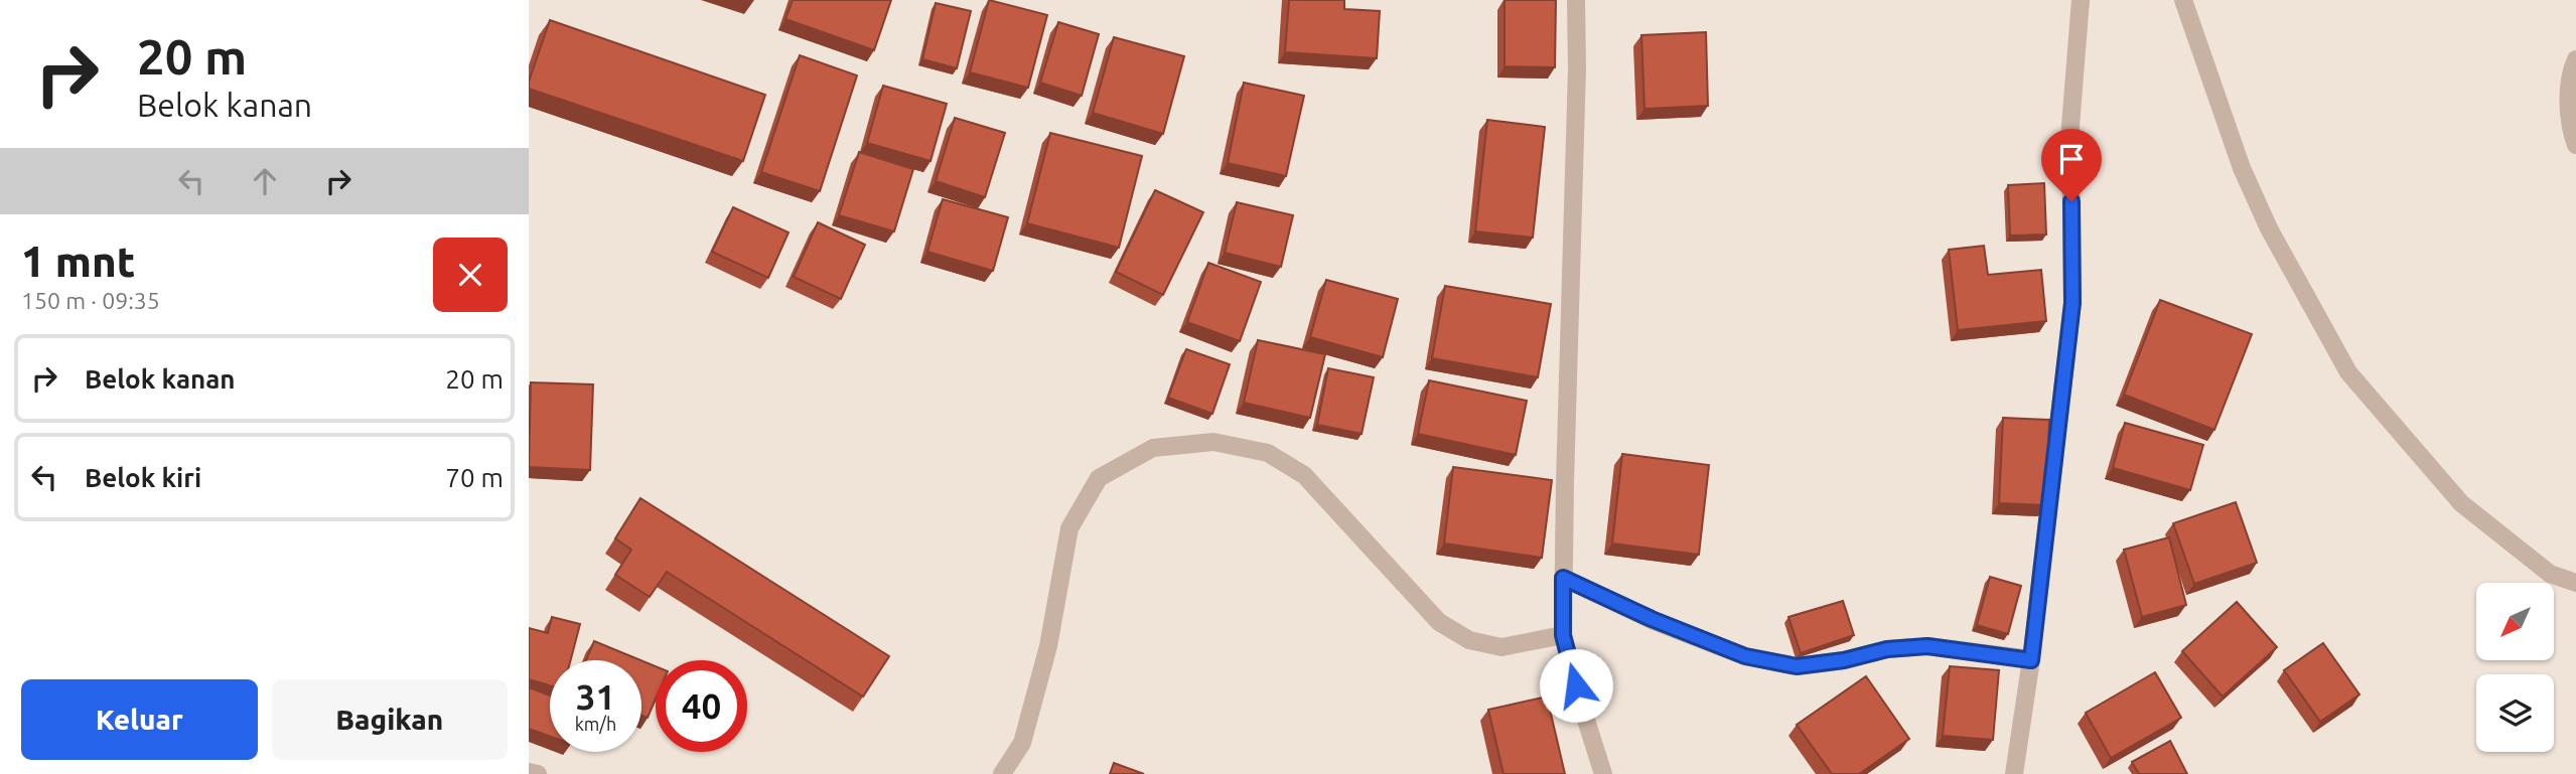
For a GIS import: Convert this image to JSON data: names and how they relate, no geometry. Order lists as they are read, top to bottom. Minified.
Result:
{"north":"bottom left","page":{"turn":["20 m","Belok kanan"],"heading":["1 mnt","150 m · 09:35"],"list":[{"name":"Belok kanan","value":"20 m"},{"name":"Belok kiri","value":"70 m"}],"speed":"31 km/h","limit":"40","buttons":["Keluar","Bagikan"]}}
